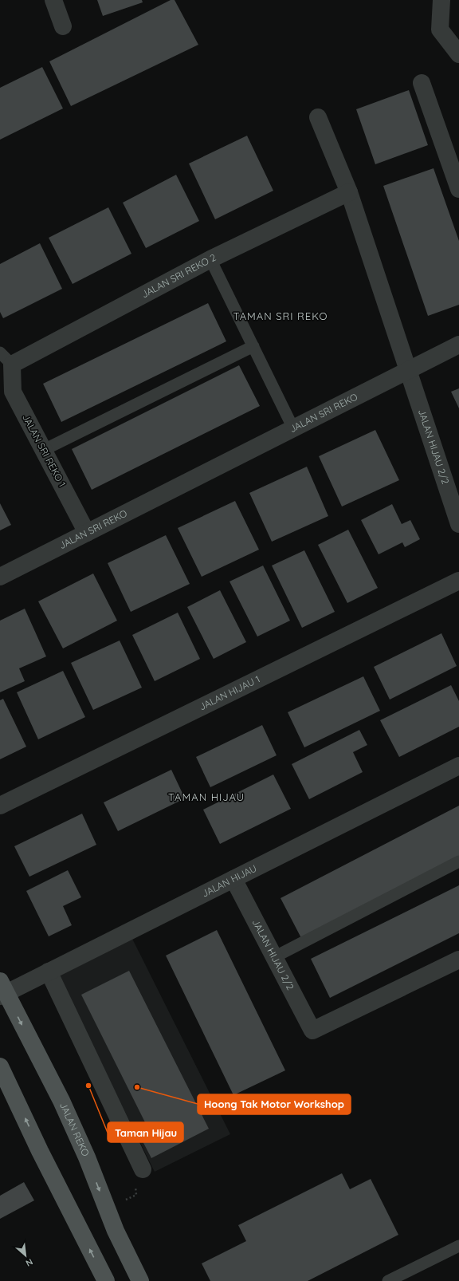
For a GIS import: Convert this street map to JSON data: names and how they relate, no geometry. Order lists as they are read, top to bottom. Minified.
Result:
{"streets":{"main road":["JALAN REKO"],"street":["JALAN SRI REKO 2","JALAN SRI REKO","JALAN HIJAU 2/2","JALAN SRI REKO 1","JALAN HIJAU 1","JALAN HIJAU"]},"crossings":[["JALAN SRI REKO 2","JALAN SRI REKO 1"],["JALAN SRI REKO","JALAN HIJAU 2/2"],["JALAN SRI REKO","JALAN SRI REKO 1"],["JALAN HIJAU 2/2","JALAN HIJAU"],["JALAN HIJAU","JALAN REKO"]],"districts":["TAMAN SRI REKO","TAMAN HIJAU"],"places":["Taman Hijau","Hoong Tak Motor Workshop"],"north":"bottom right"}
